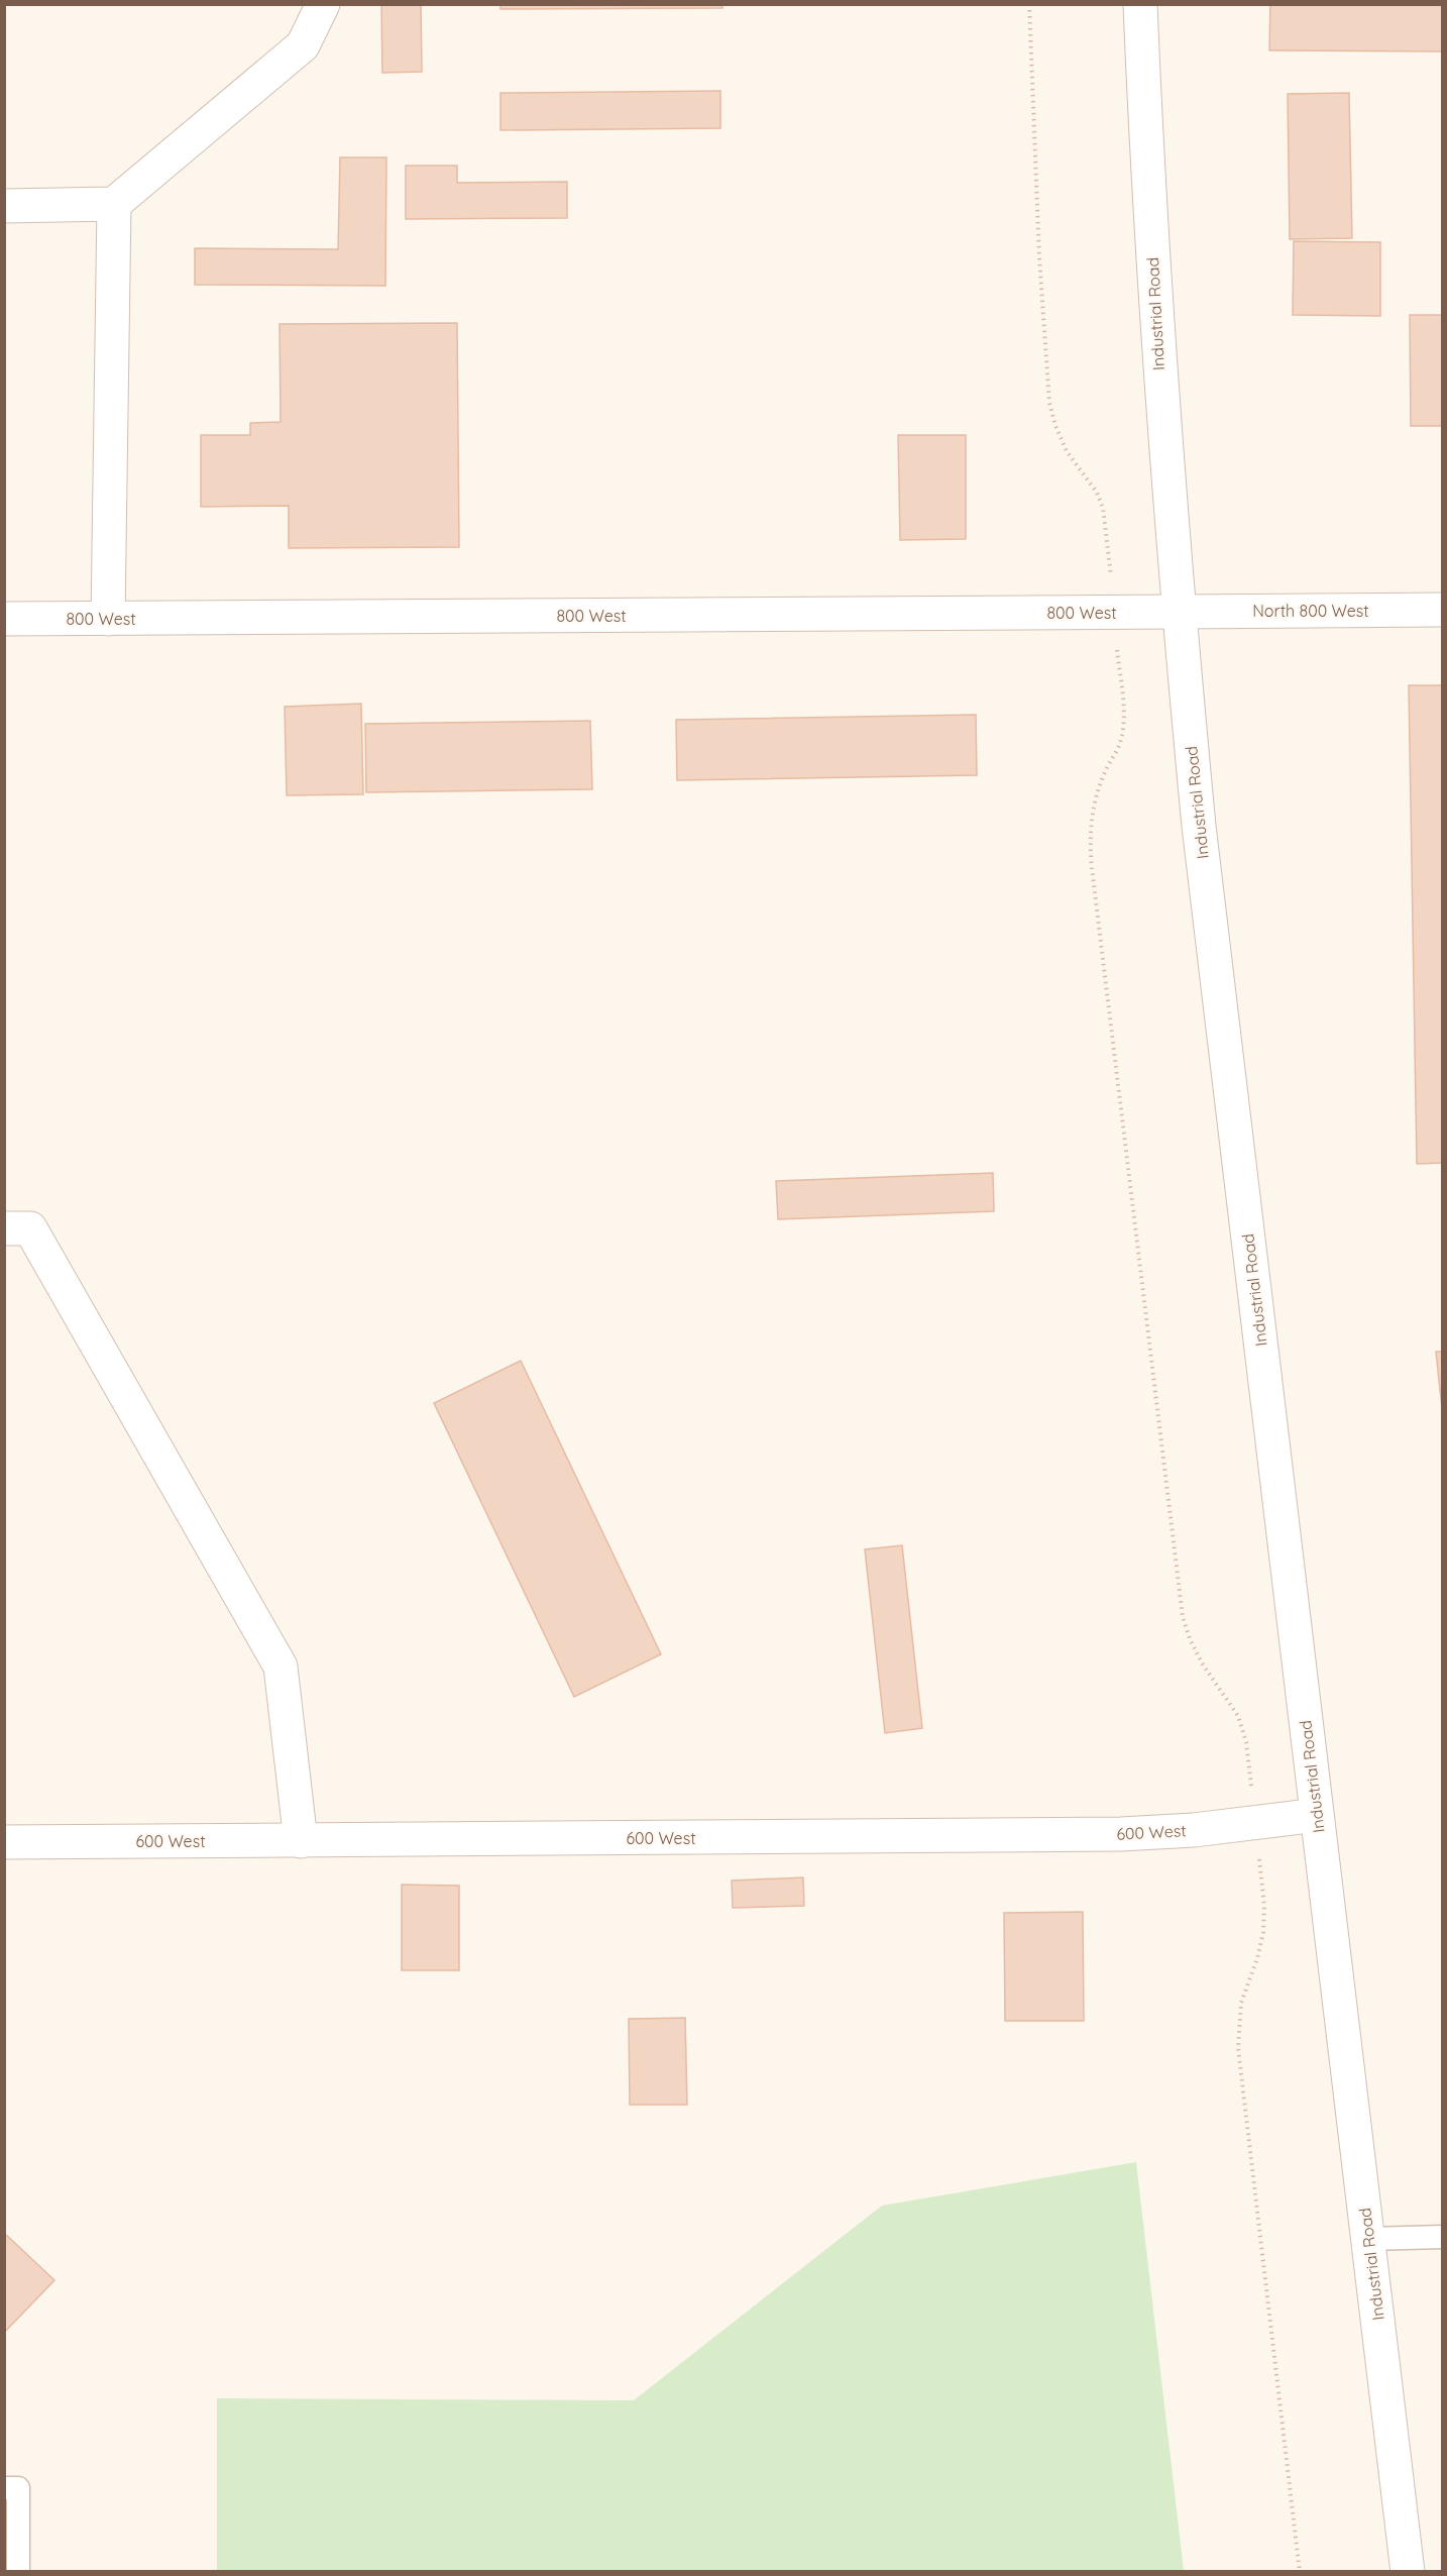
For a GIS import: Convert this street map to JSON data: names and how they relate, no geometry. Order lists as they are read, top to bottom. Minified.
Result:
{"streets":{"street":["Industrial Road","North 800 West","800 West","600 West"]},"crossings":[["Industrial Road","North 800 West"],["Industrial Road","800 West"],["Industrial Road","600 West"],["North 800 West","800 West"]]}
